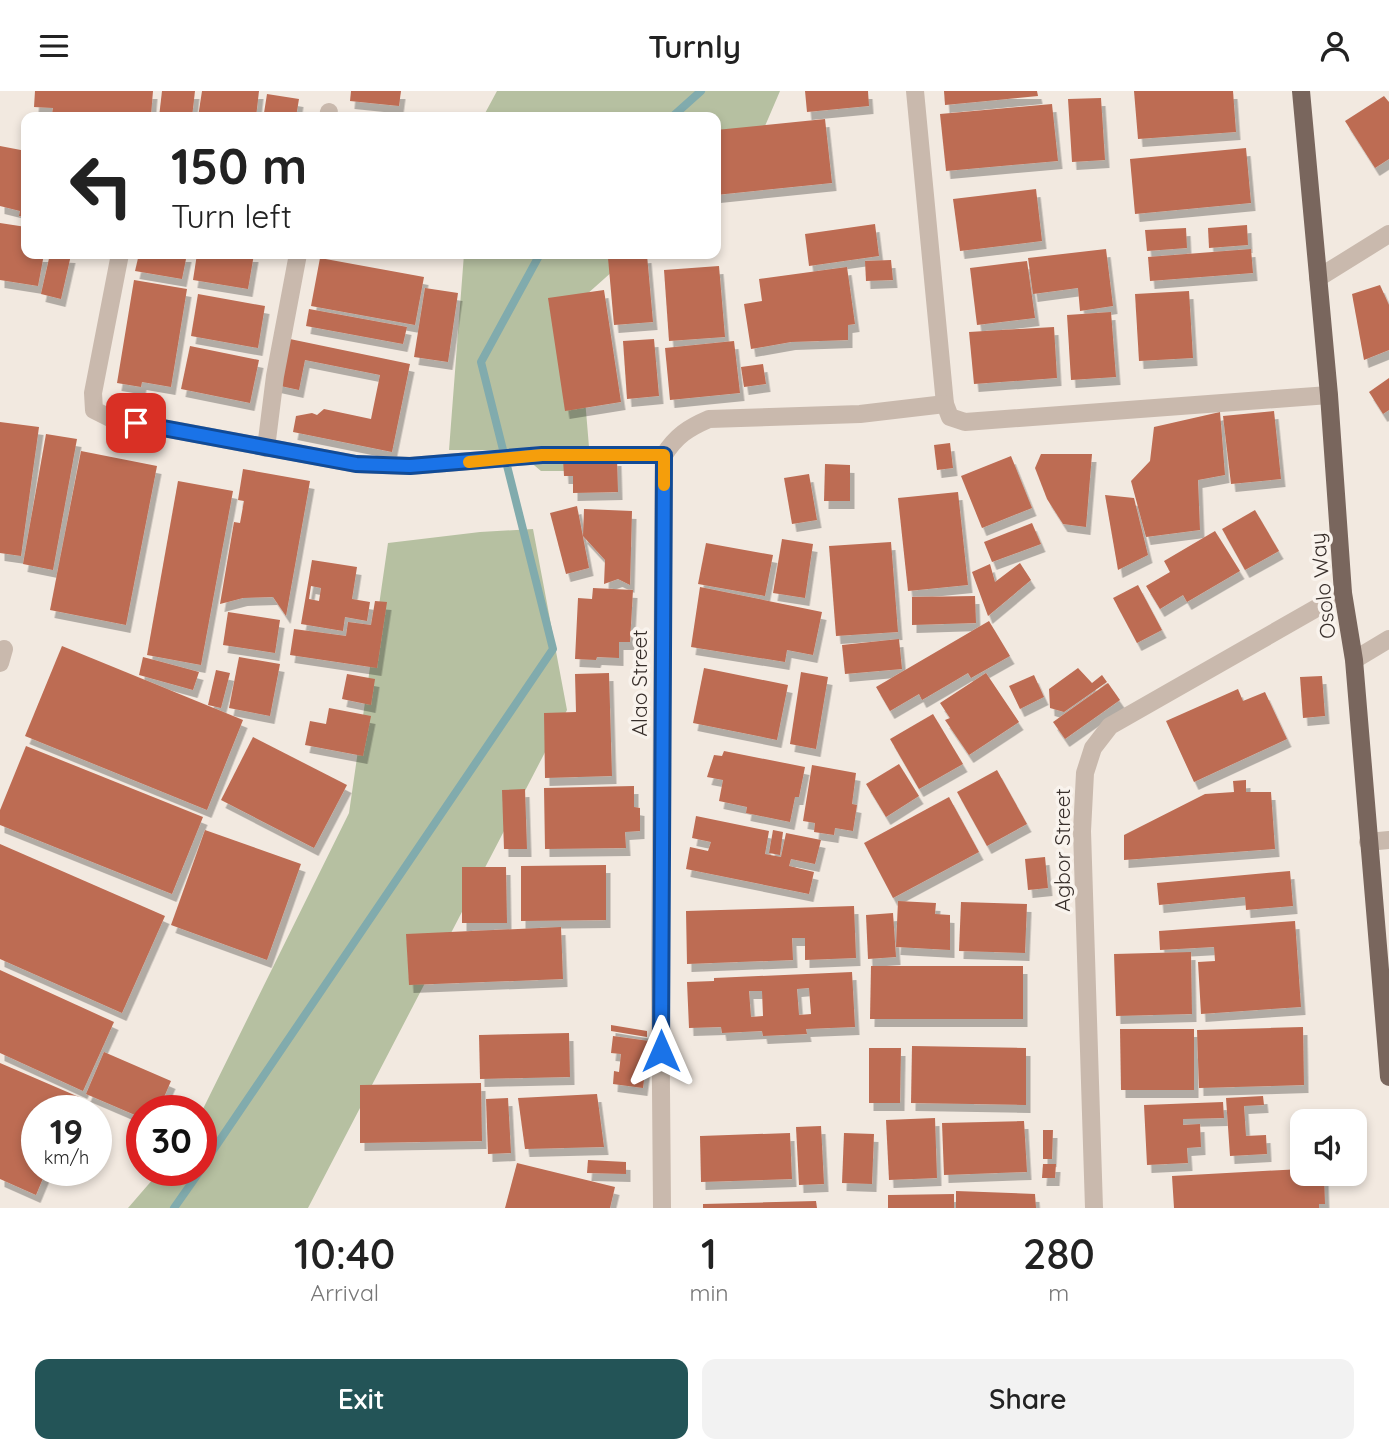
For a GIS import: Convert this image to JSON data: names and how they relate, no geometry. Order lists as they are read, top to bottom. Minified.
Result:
{"streets":{"main road":["Osolo Way"],"street":["Alao Street","Agbor Street"]},"crossings":[["Osolo Way","Agbor Street"]],"page":{"header":"Turnly","turn":["150 m","Turn left"],"speed":"19 km/h","limit":"30","eta":["10:40","Arrival","1","min","280","m"],"buttons":["Exit","Share"]}}
